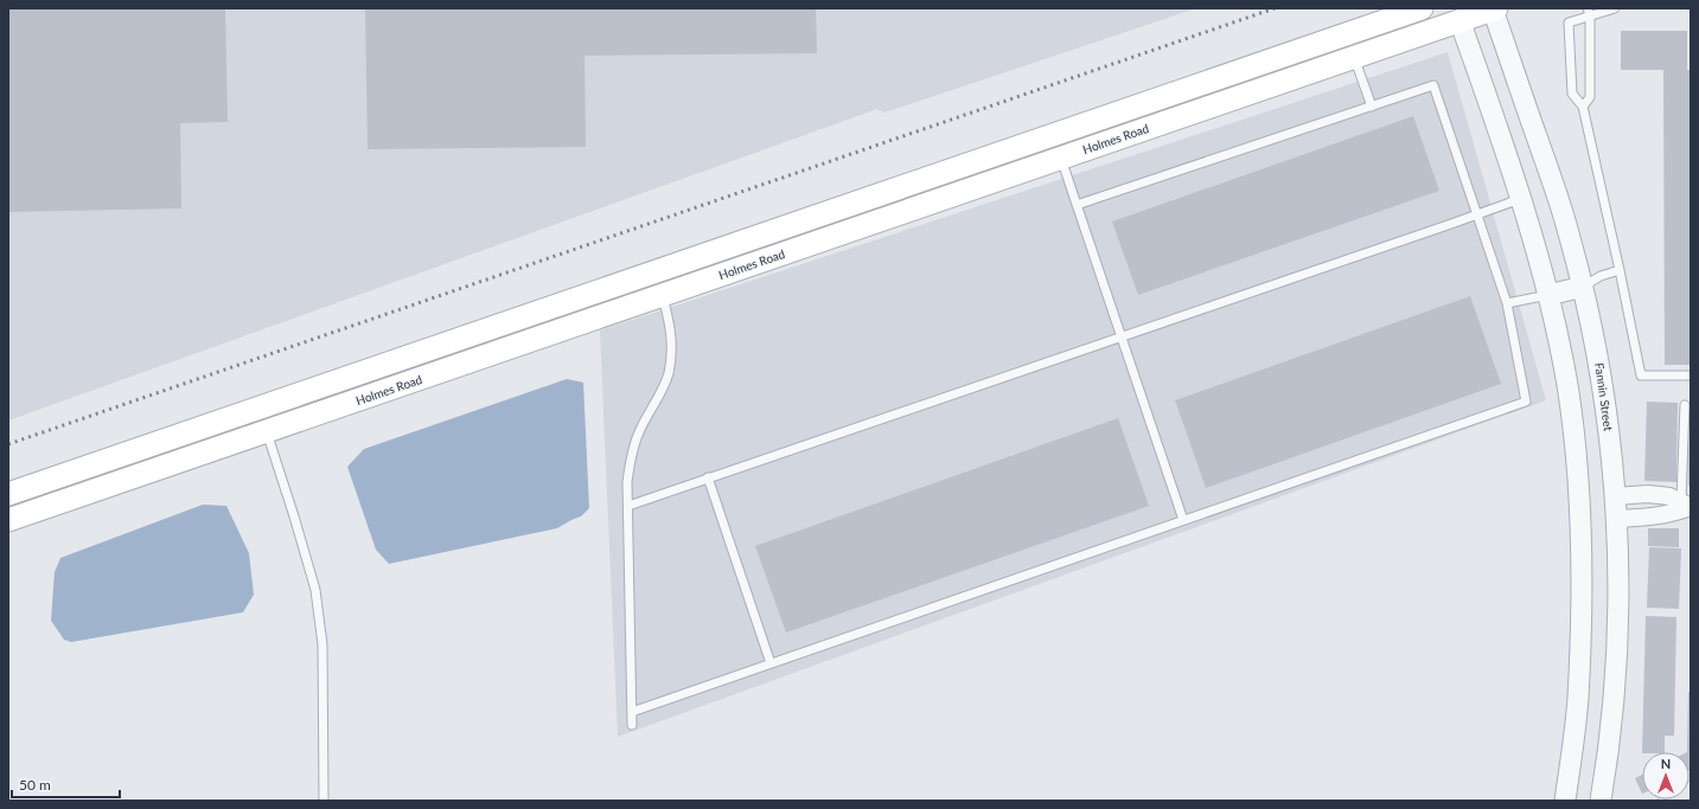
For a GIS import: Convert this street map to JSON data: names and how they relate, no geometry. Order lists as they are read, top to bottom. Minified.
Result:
{"streets":{"main road":["Holmes Road"],"street":["Fannin Street"]},"crossings":[["Holmes Road","Fannin Street"]],"scale_bar":"50 m","north":"top"}
